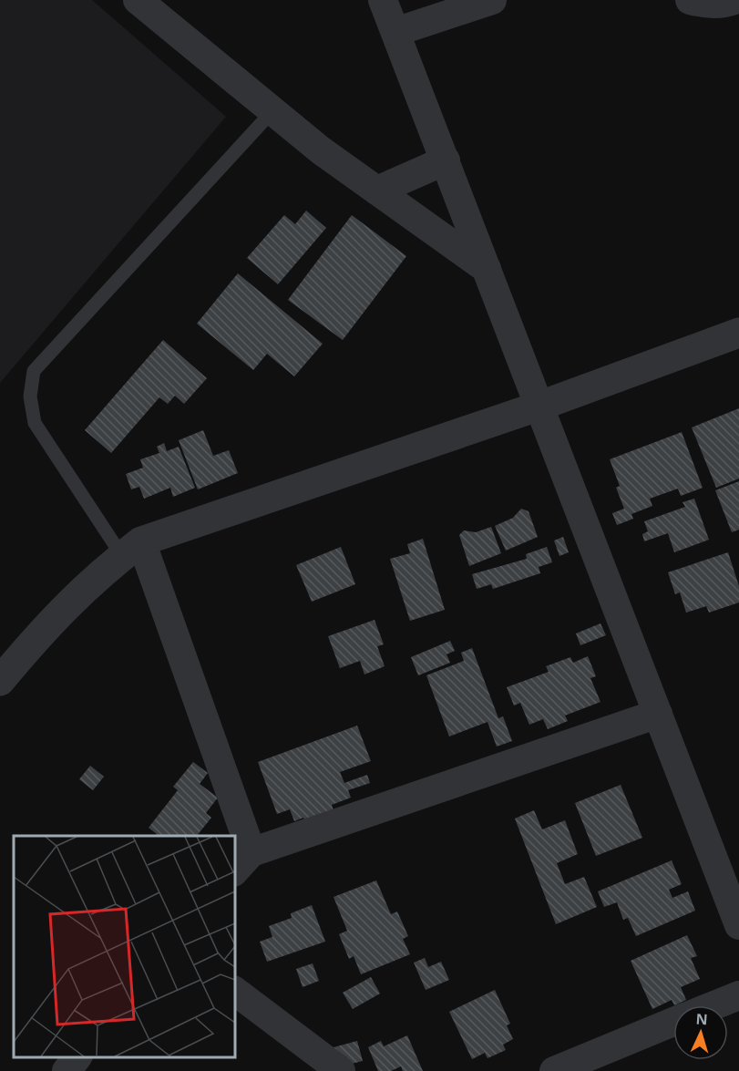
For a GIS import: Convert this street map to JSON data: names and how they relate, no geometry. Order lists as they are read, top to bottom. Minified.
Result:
{"north":"top"}
